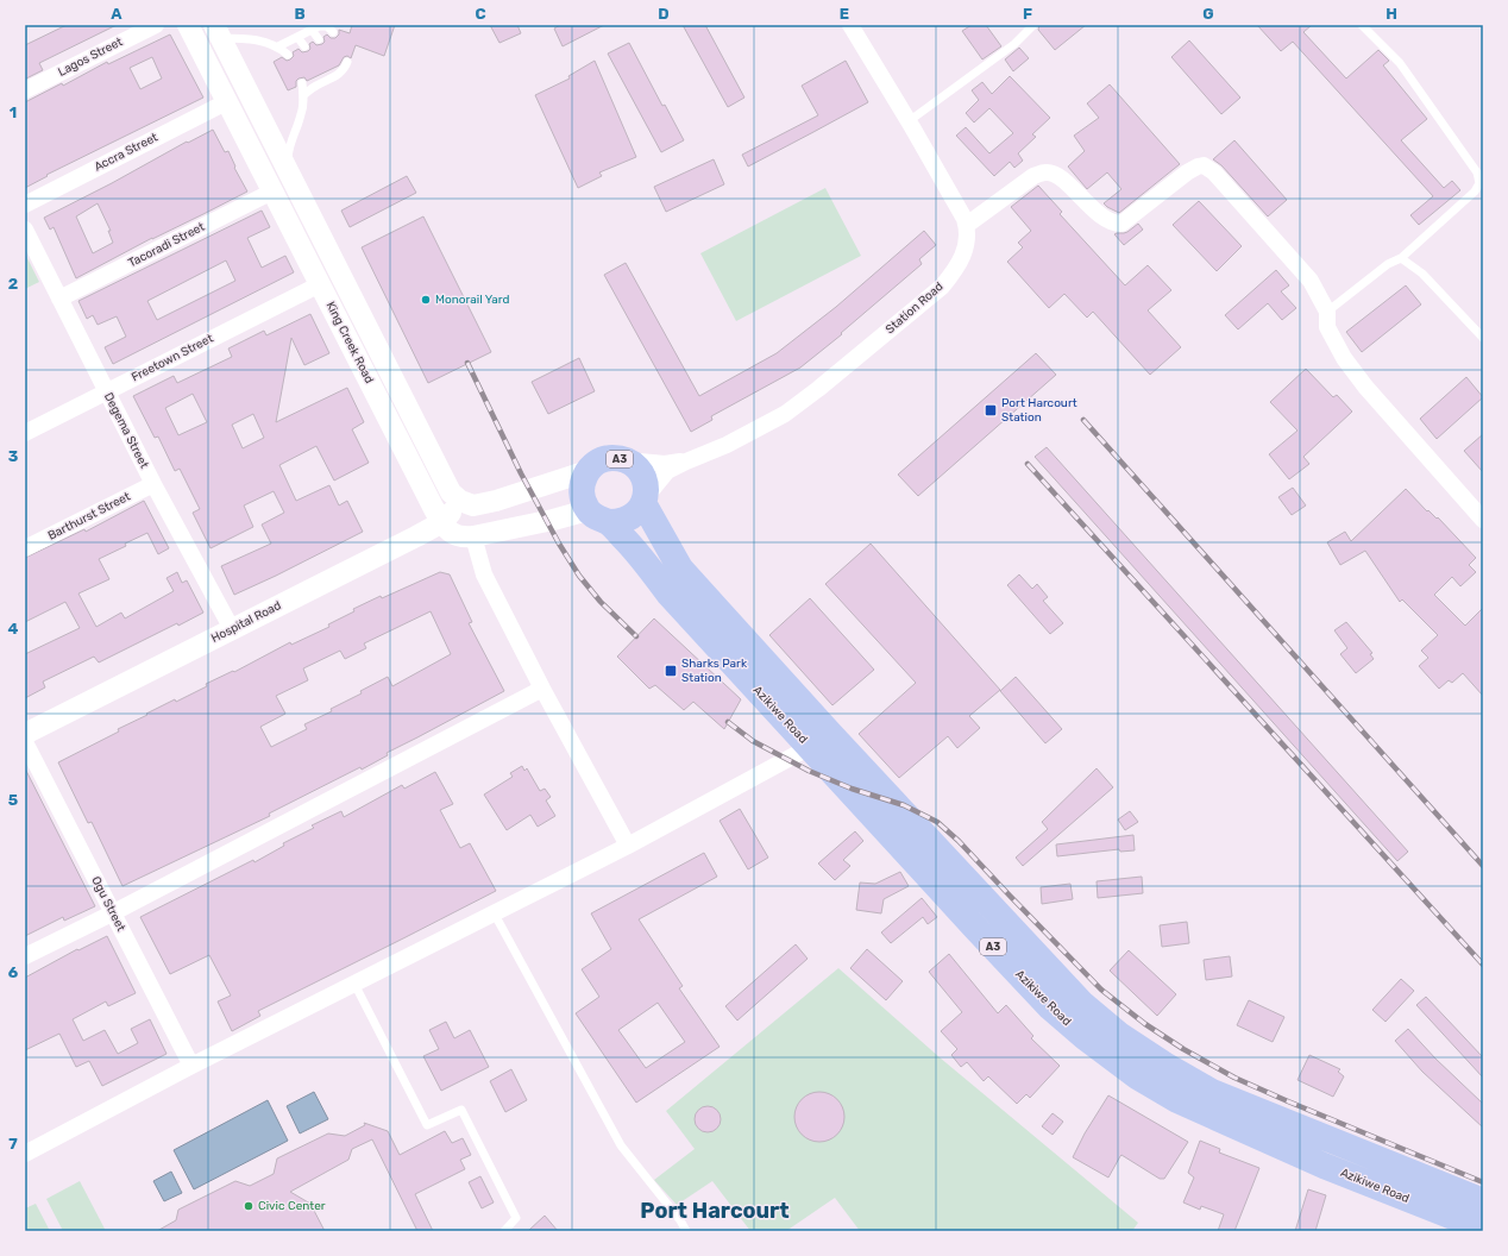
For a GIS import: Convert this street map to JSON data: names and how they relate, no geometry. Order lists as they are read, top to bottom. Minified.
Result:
{"streets":{"main road":["A3","Azikiwe Road"],"street":["Lagos Street","Accra Street","Tacoradi Street","Station Road","King Creek Road","Freetown Street","Degema Street","Barthurst Street","Hospital Road","Ogu Street"]},"crossings":[["Accra Street","King Creek Road"],["Tacoradi Street","King Creek Road"],["Tacoradi Street","Degema Street"],["Station Road","King Creek Road"],["Station Road","A3"],["Station Road","Azikiwe Road"],["King Creek Road","Freetown Street"],["King Creek Road","A3"],["King Creek Road","Hospital Road"],["King Creek Road","Azikiwe Road"],["Freetown Street","Degema Street"],["Degema Street","Barthurst Street"],["Degema Street","Hospital Road"],["A3","Azikiwe Road"]],"districts":["Port Harcourt"],"places":{"other":["Monorail Yard","Civic Center"],"transit":["Port Harcourt Station","Sharks Park Station"]},"grid":{"columns":["A","B","C","D","E","F","G","H"],"rows":["1","2","3","4","5","6","7"]}}
